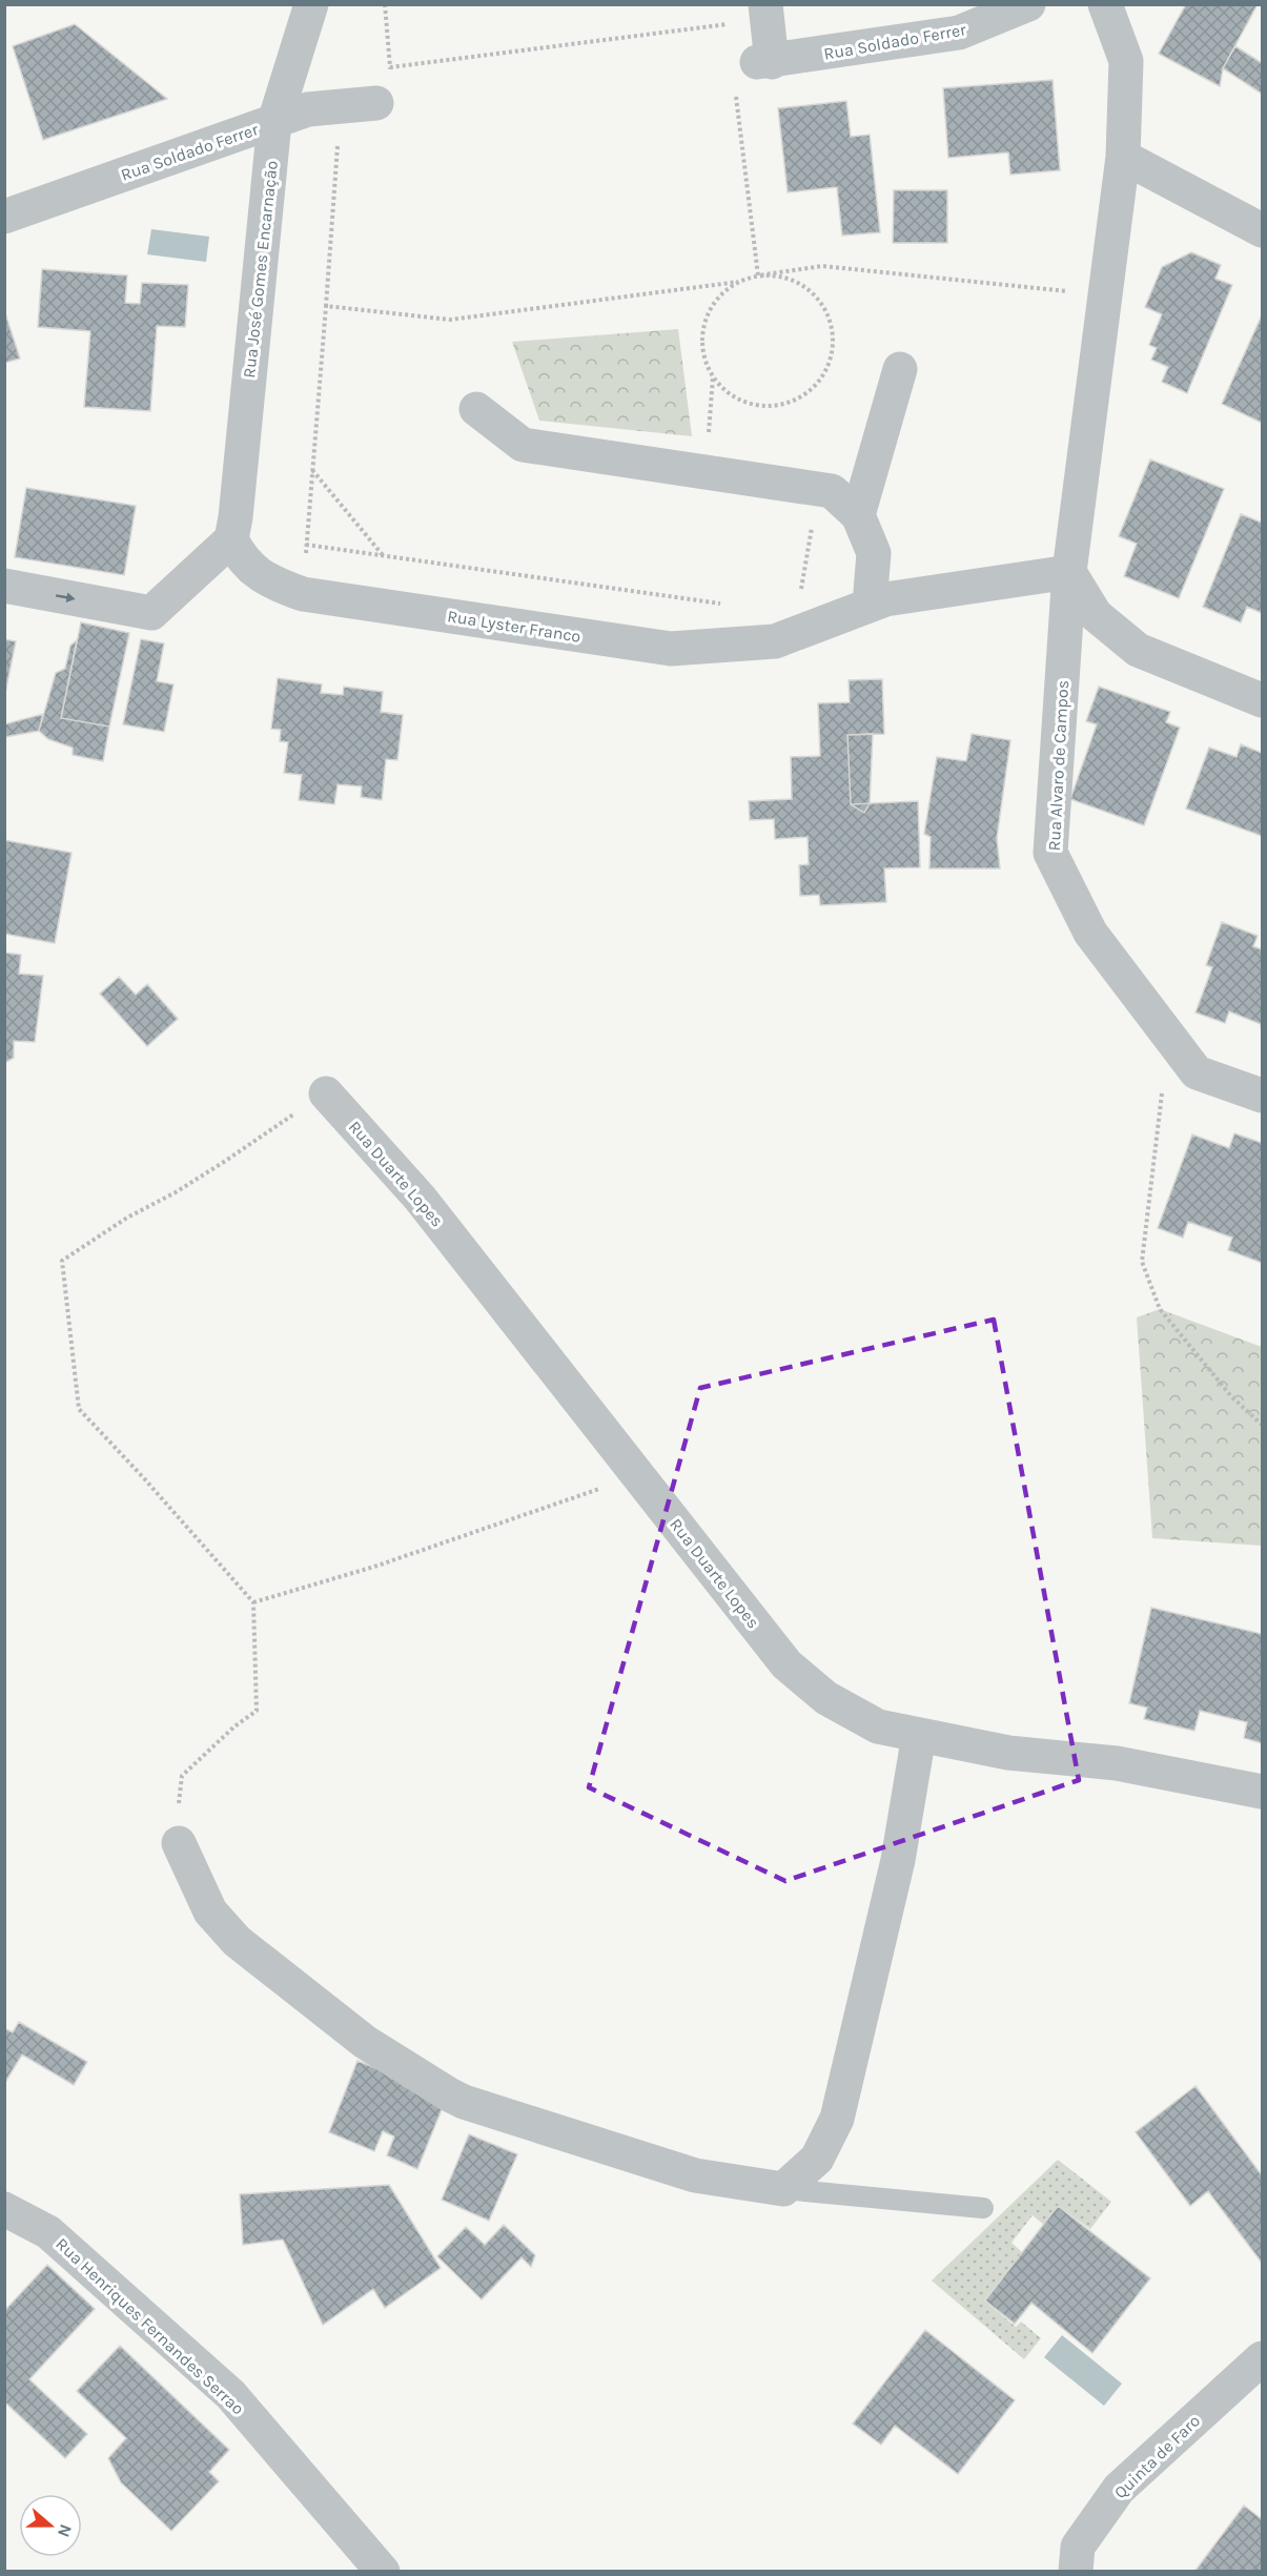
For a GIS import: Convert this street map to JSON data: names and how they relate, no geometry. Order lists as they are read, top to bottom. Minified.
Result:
{"streets":{"street":["Rua Soldado Ferrer","Rua José Gomes Encarnação","Rua Lyster Franco","Rua Alvaro de Campos","Rua Duarte Lopes","Rua Henriques Fernandes Serrao","Quinta de Faro"]},"crossings":[["Rua Soldado Ferrer","Rua José Gomes Encarnação"],["Rua José Gomes Encarnação","Rua Lyster Franco"],["Rua Lyster Franco","Rua Alvaro de Campos"]],"north":"right"}
